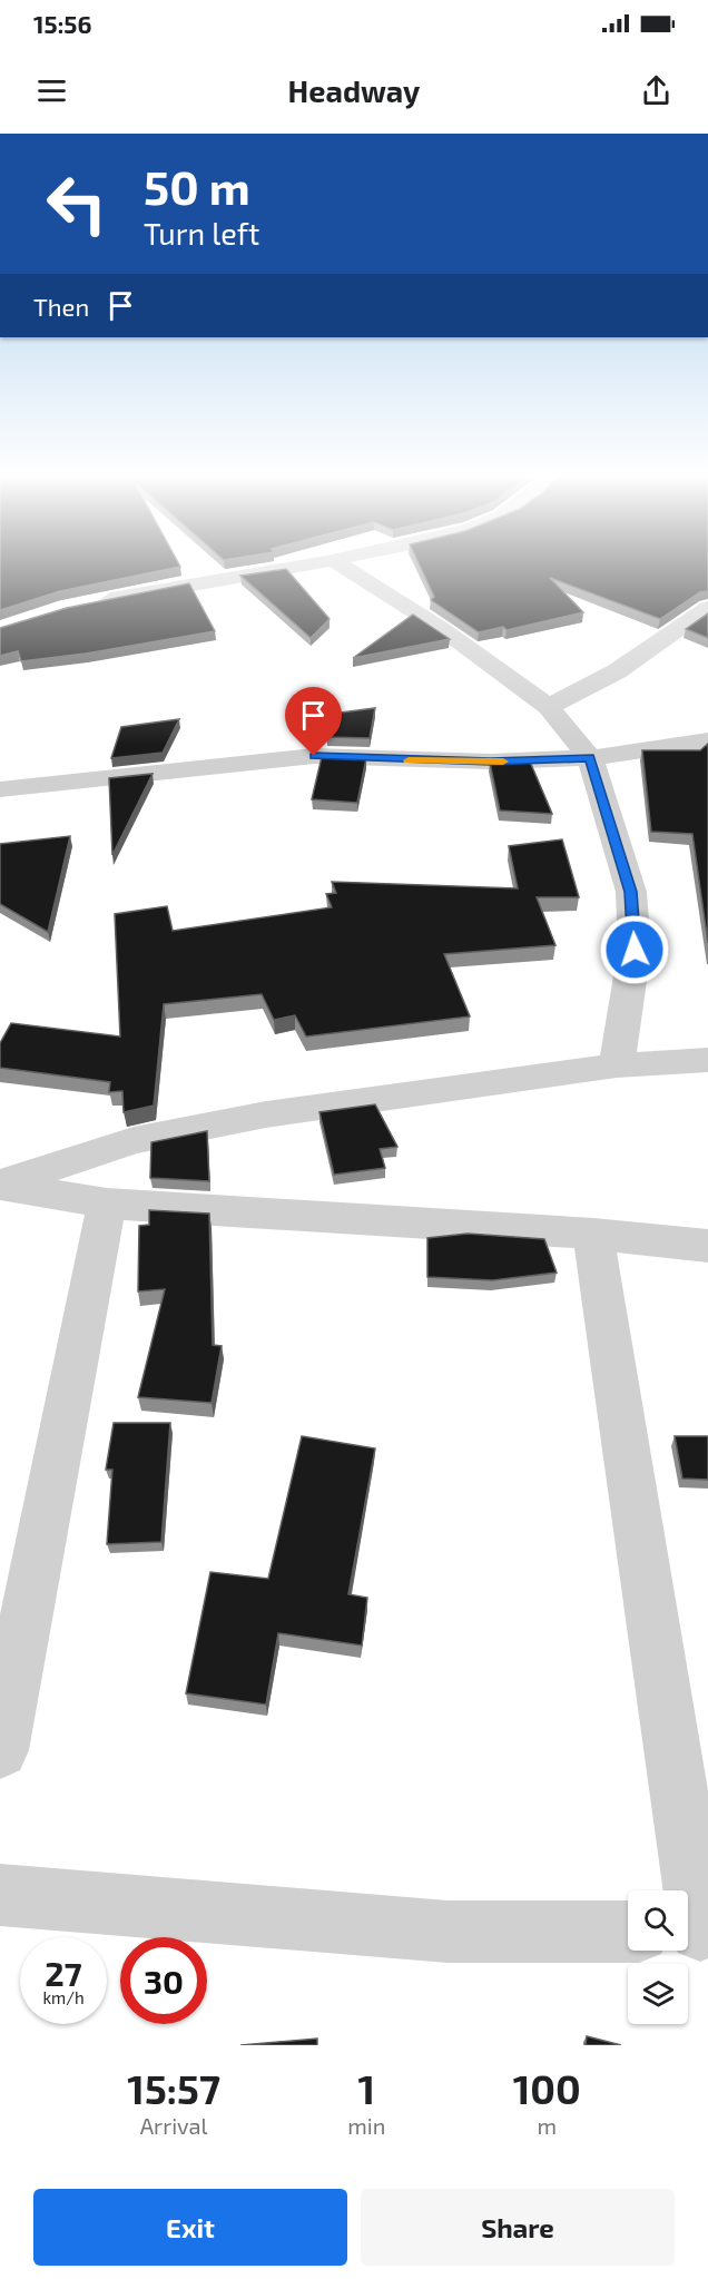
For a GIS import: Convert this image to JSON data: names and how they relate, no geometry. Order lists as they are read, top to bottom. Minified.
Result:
{"page":{"status":"15:56","header":"Headway","turn":["50 m","Turn left"],"then":"Then","speed":"27 km/h","limit":"30","eta":["15:57","Arrival","1","min","100","m"],"buttons":["Exit","Share"]}}
